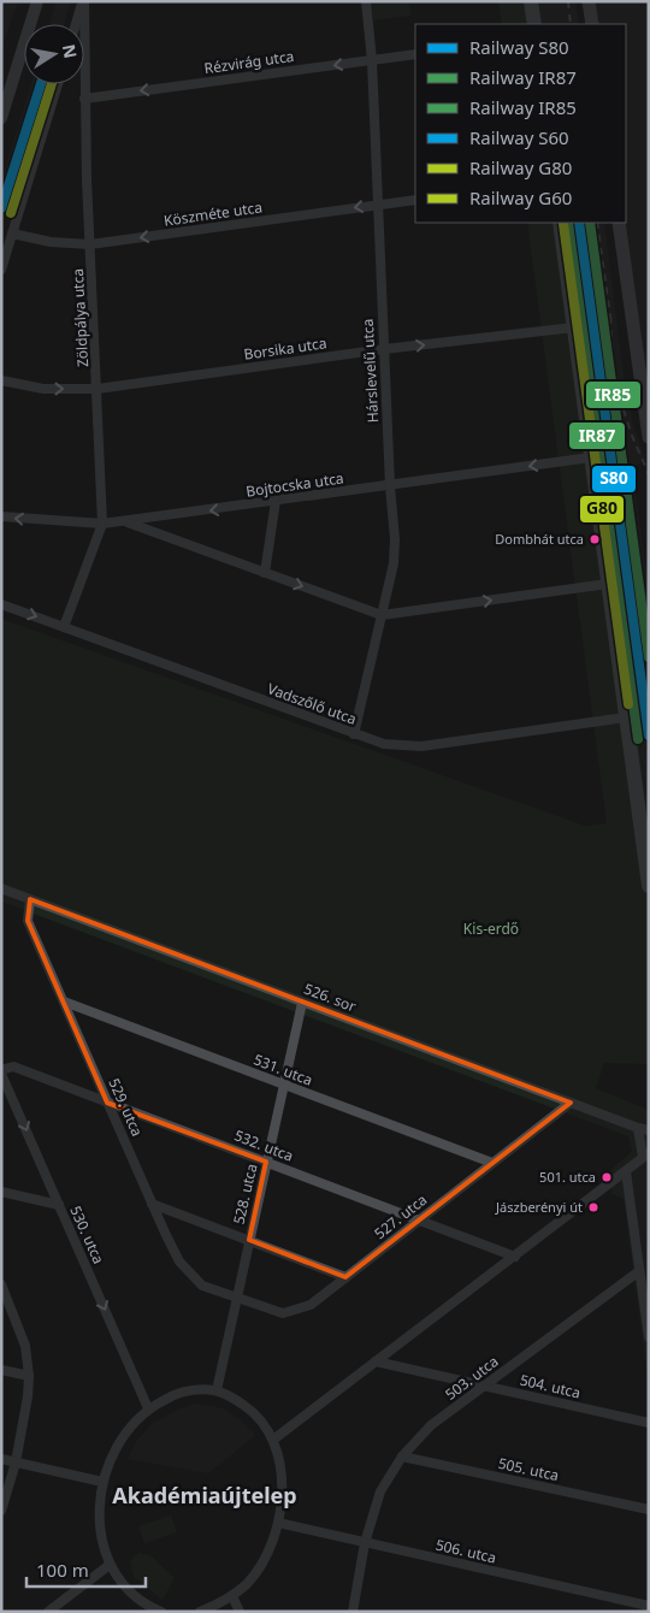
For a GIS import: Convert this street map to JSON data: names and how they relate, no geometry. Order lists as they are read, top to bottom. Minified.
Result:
{"streets":{"street":["Rézvirág utca","Köszméte utca","Zöldpálya utca","Borsika utca","Hárslevelű utca","Bojtocska utca","Vadszőlő utca","526. sor","531. utca","529. utca","532. utca","528. utca","527. utca","530. utca","503. utca","504. utca","505. utca","506. utca"]},"crossings":[["Rézvirág utca","Zöldpálya utca"],["Rézvirág utca","Hárslevelű utca"],["Köszméte utca","Zöldpálya utca"],["Köszméte utca","Hárslevelű utca"],["Zöldpálya utca","Borsika utca"],["Zöldpálya utca","Bojtocska utca"],["Zöldpálya utca","Vadszőlő utca"],["Borsika utca","Hárslevelű utca"],["Hárslevelű utca","Bojtocska utca"],["Hárslevelű utca","Vadszőlő utca"],["526. sor","529. utca"],["526. sor","528. utca"],["526. sor","527. utca"],["531. utca","529. utca"],["531. utca","528. utca"],["531. utca","527. utca"],["529. utca","532. utca"],["529. utca","528. utca"],["529. utca","527. utca"],["532. utca","528. utca"],["532. utca","527. utca"],["532. utca","530. utca"],["528. utca","527. utca"],["503. utca","504. utca"],["503. utca","505. utca"],["503. utca","506. utca"]],"one_way":["Rézvirág utca","Köszméte utca","Borsika utca","530. utca"],"districts":["Akadémiaújtelep"],"parks":["Kis-erdő"],"places":["Dombhát utca","501. utca","Jászberényi út"],"lines":["rail line S60","rail line G60","rail line S80","rail line IR87","rail line IR85","rail line G80"],"legend":["Railway S80","Railway IR87","Railway IR85","Railway S60","Railway G80","Railway G60"],"scale_bar":"100 m","north":"right"}
